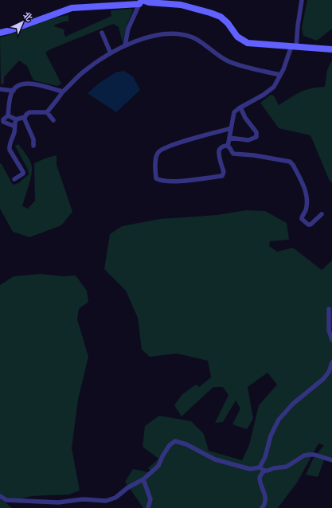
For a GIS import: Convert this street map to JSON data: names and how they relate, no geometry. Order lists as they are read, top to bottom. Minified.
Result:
{"north":"top right"}
